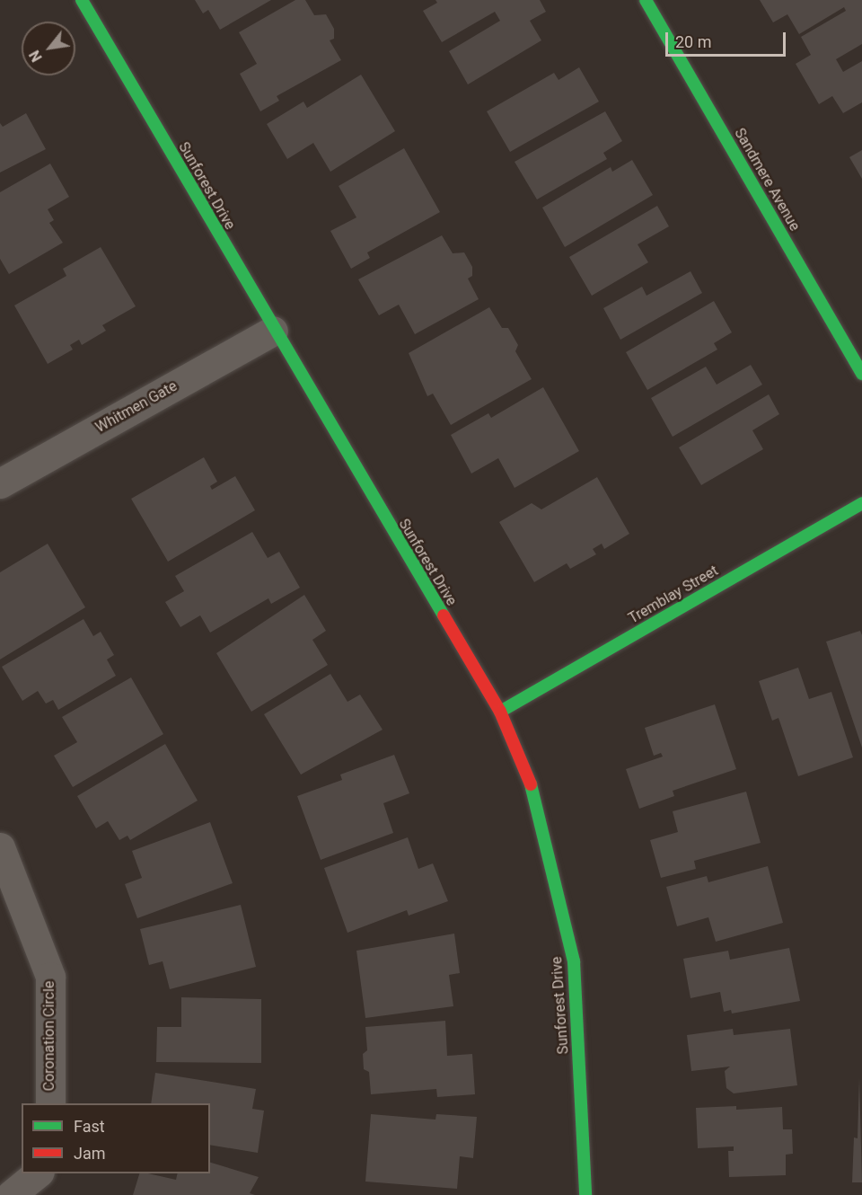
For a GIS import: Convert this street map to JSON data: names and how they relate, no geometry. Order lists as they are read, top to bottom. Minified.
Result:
{"streets":{"street":["Sandmere Avenue","Sunforest Drive","Whitmen Gate","Tremblay Street","Coronation Circle"]},"crossings":[["Sunforest Drive","Whitmen Gate"],["Sunforest Drive","Tremblay Street"]],"legend":["Fast","Jam"],"scale_bar":"20 m","north":"bottom left"}
